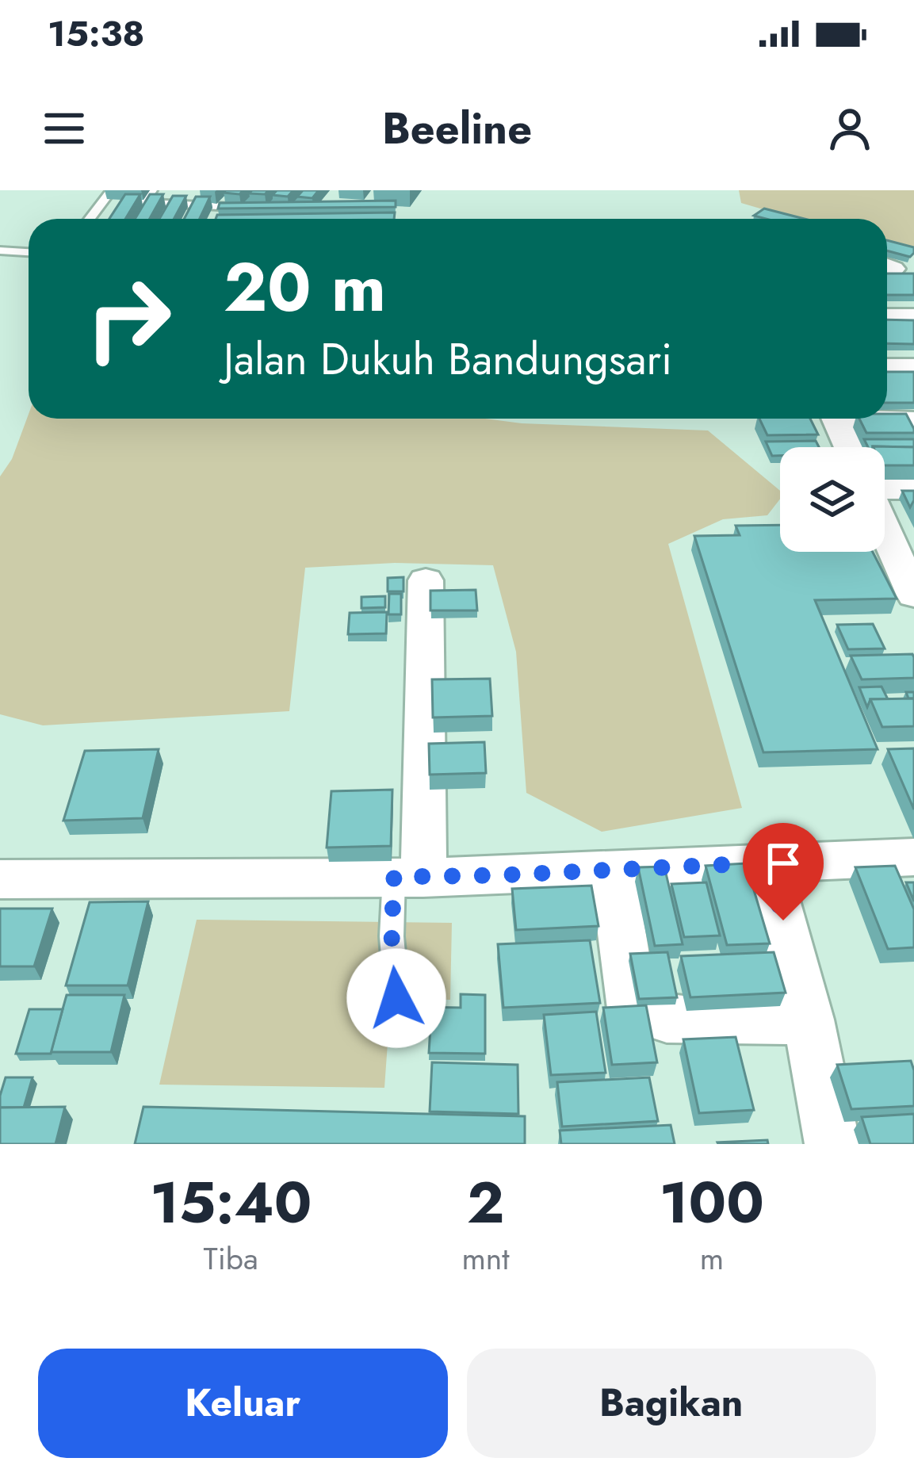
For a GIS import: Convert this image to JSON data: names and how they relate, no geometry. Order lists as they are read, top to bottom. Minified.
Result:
{"page":{"status":"15:38","header":"Beeline","turn":["20 m","Jalan Dukuh Bandungsari"],"eta":["15:40","Tiba","2","mnt","100","m"],"buttons":["Keluar","Bagikan"]}}
